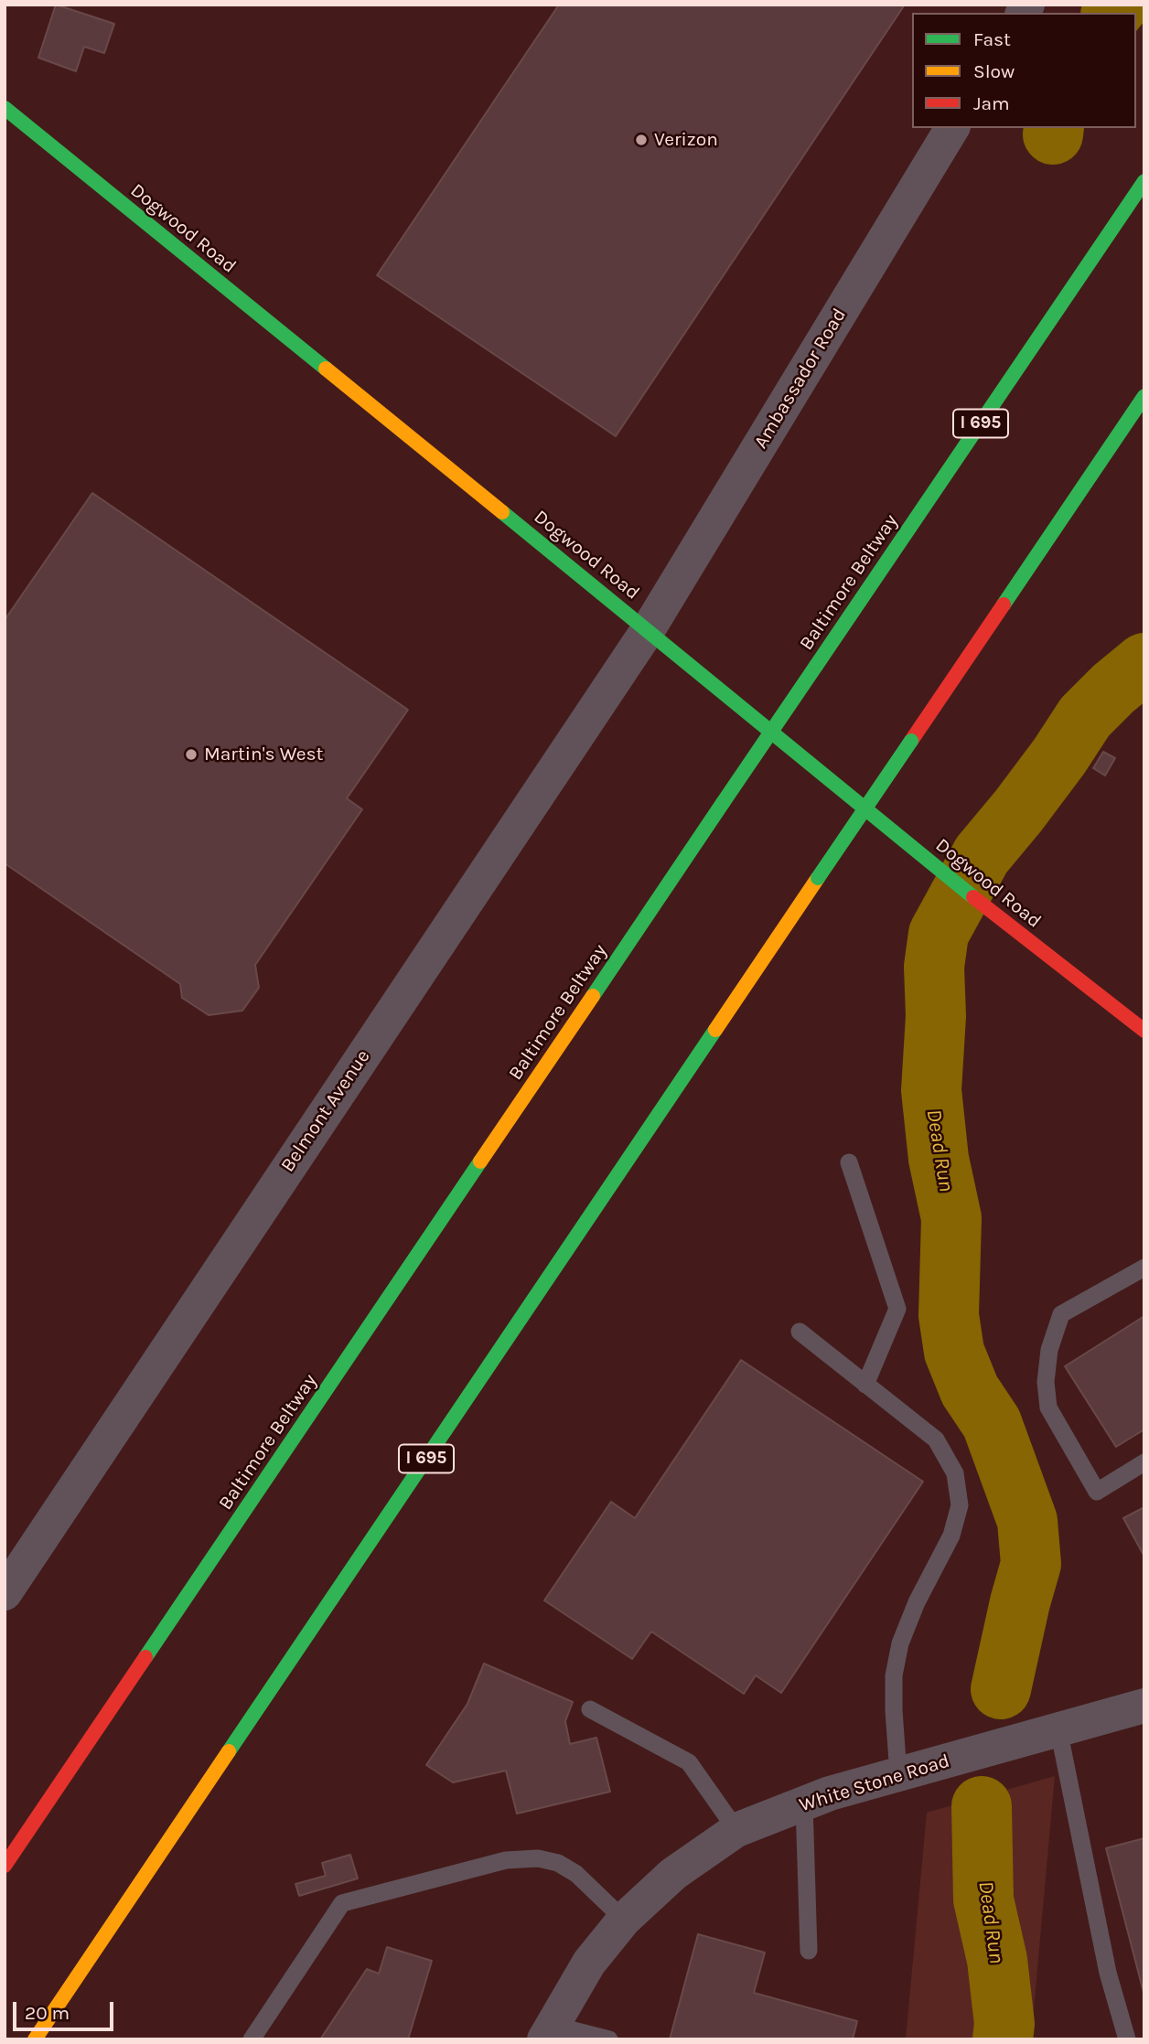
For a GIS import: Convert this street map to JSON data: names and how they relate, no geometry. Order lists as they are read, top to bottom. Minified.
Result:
{"streets":{"main road":["Dogwood Road","I 695","Baltimore Beltway"],"street":["Ambassador Road","Belmont Avenue","White Stone Road"]},"crossings":[["Dogwood Road","Ambassador Road"],["Dogwood Road","Belmont Avenue"],["Ambassador Road","Belmont Avenue"]],"water":["Dead Run"],"places":["Verizon","Martin's West"],"legend":["Fast","Slow","Jam"],"scale_bar":"20 m"}
